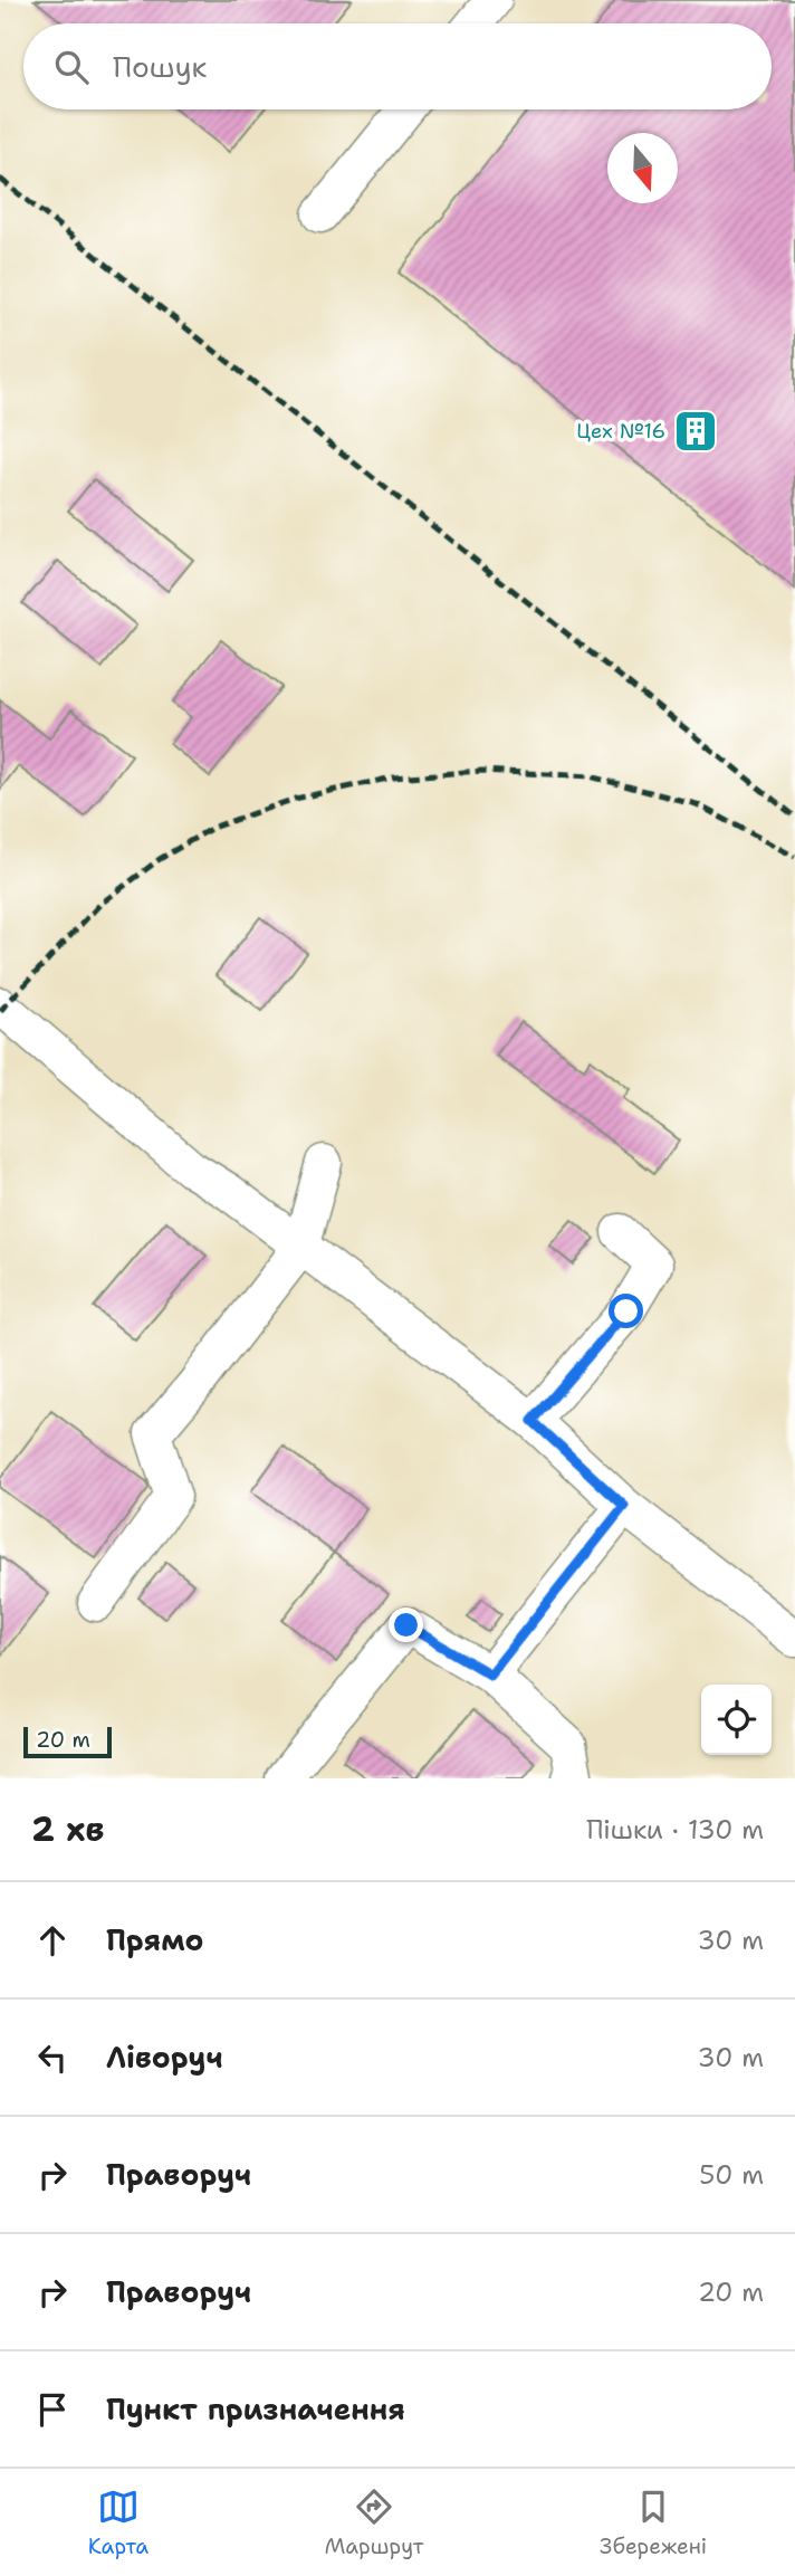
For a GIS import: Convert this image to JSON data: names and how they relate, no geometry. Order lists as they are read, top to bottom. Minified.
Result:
{"places":{"building":["Цех №16"]},"scale_bar":"20 m","north":"bottom","page":{"search":"Пошук","scale":"20 m","heading":["2 хв","Пішки · 130 m"],"list":[["Прямо","30 m"],["Ліворуч","30 m"],["Праворуч","50 m"],["Праворуч","20 m"],"Пункт призначення"],"nav":["Карта","Маршрут","Збережені"]}}
